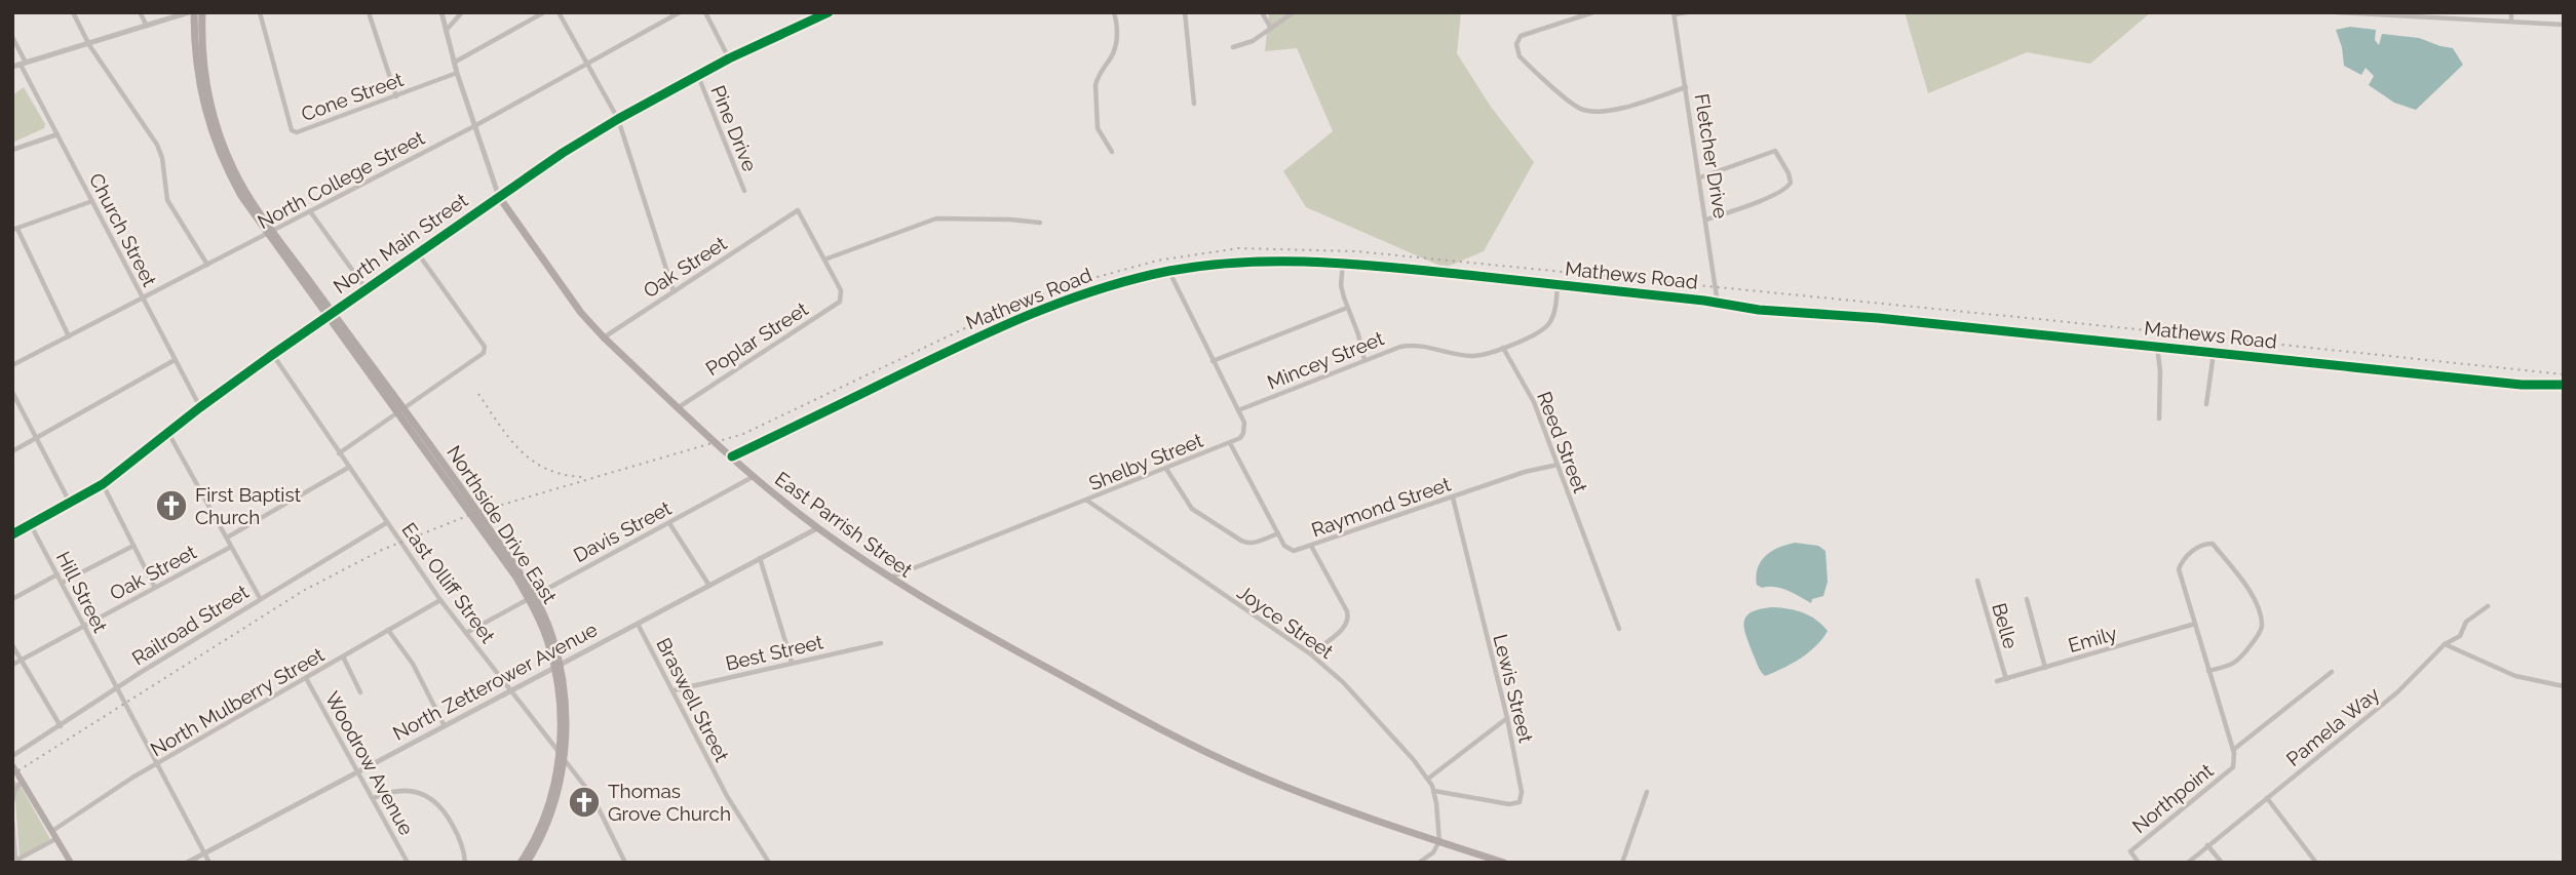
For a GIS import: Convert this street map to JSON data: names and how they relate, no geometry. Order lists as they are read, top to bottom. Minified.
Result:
{"streets":{"main road":["North Main Street","Northside Drive East","East Parrish Street"],"street":["Cone Street","Pine Drive","Fletcher Drive","North College Street","Church Street","Oak Street","Mathews Road","Poplar Street","Mincey Street","Reed Street","Shelby Street","Raymond Street","Davis Street","East Olliff Street","Hill Street","Joyce Street","Railroad Street","Belle","Emily","Best Street","North Zetterower Avenue","Lewis Street","Braswell Street","North Mulberry Street","Pamela Way","Woodrow Avenue","Northpoint"]},"crossings":[["Pine Drive","North Main Street"],["Fletcher Drive","Mathews Road"],["North College Street","Church Street"],["North College Street","Northside Drive East"],["Church Street","North Main Street"],["North Main Street","Northside Drive East"],["North Main Street","East Parrish Street"],["North Main Street","East Olliff Street"],["North Main Street","Hill Street"],["Oak Street","Poplar Street"],["Oak Street","East Parrish Street"],["Oak Street","Hill Street"],["Mathews Road","Mincey Street"],["Mathews Road","East Parrish Street"],["Poplar Street","East Parrish Street"],["Mincey Street","Reed Street"],["Mincey Street","Shelby Street"],["Reed Street","Raymond Street"],["Shelby Street","East Parrish Street"],["Shelby Street","Joyce Street"],["Raymond Street","Lewis Street"],["Northside Drive East","Davis Street"],["Northside Drive East","East Olliff Street"],["Northside Drive East","North Zetterower Avenue"],["East Parrish Street","Davis Street"],["East Parrish Street","Joyce Street"],["East Parrish Street","North Zetterower Avenue"],["Davis Street","East Olliff Street"],["East Olliff Street","Railroad Street"],["East Olliff Street","North Zetterower Avenue"],["East Olliff Street","North Mulberry Street"],["Hill Street","Railroad Street"],["Hill Street","North Zetterower Avenue"],["Hill Street","North Mulberry Street"],["Joyce Street","Lewis Street"],["Belle","Emily"],["Emily","Northpoint"],["Best Street","Braswell Street"],["North Zetterower Avenue","Braswell Street"],["North Zetterower Avenue","Woodrow Avenue"],["North Mulberry Street","Woodrow Avenue"]],"places":{"church":["First Baptist Church","Thomas Grove Church"]}}
